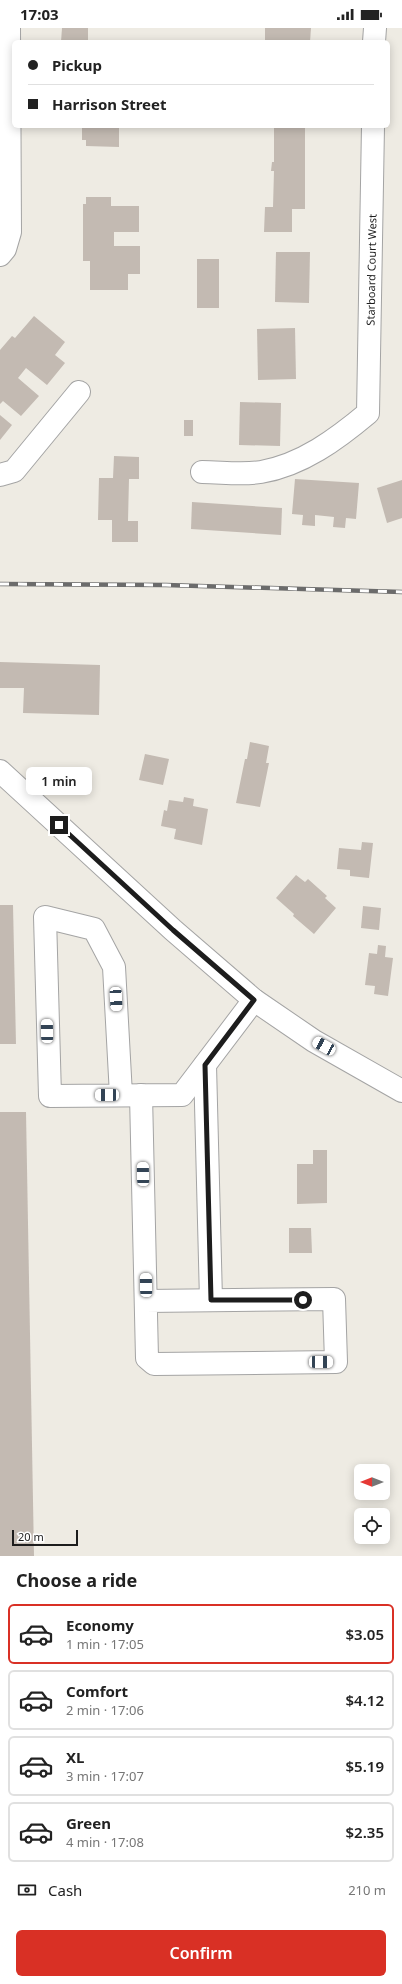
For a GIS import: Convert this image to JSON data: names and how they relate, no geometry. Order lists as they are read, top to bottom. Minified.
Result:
{"streets":{"street":["Starboard Court West"]},"scale_bar":"20 m","north":"left","page":{"status":"17:03","banner":["Pickup","Harrison Street"],"bubble":"1 min","scale":"20 m","heading":"Choose a ride","list":[{"name":"Economy","note":"1 min · 17:05","value":"$3.05"},{"name":"Comfort","note":"2 min · 17:06","value":"$4.12"},{"name":"XL","note":"3 min · 17:07","value":"$5.19"},{"name":"Green","note":"4 min · 17:08","value":"$2.35"}],"pay":["Cash","210 m"],"buttons":"Confirm"}}
